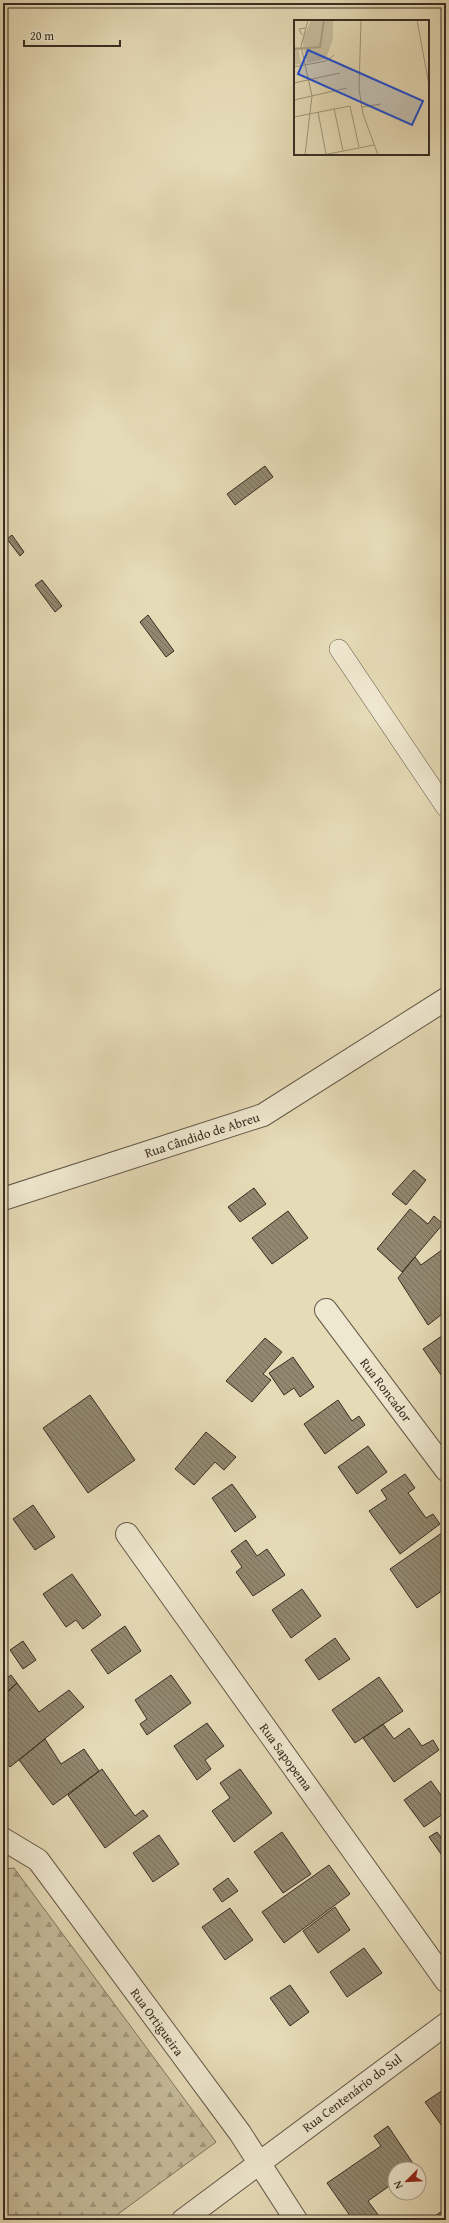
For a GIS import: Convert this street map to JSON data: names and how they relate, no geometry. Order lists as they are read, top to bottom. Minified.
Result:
{"streets":{"street":["Rua Cândido de Abreu","Rua Roncador","Rua Sapopema","Rua Ortigueira","Rua Centenário do Sul"]},"crossings":[["Rua Ortigueira","Rua Centenário do Sul"]],"scale_bar":"20 m","north":"bottom left"}
